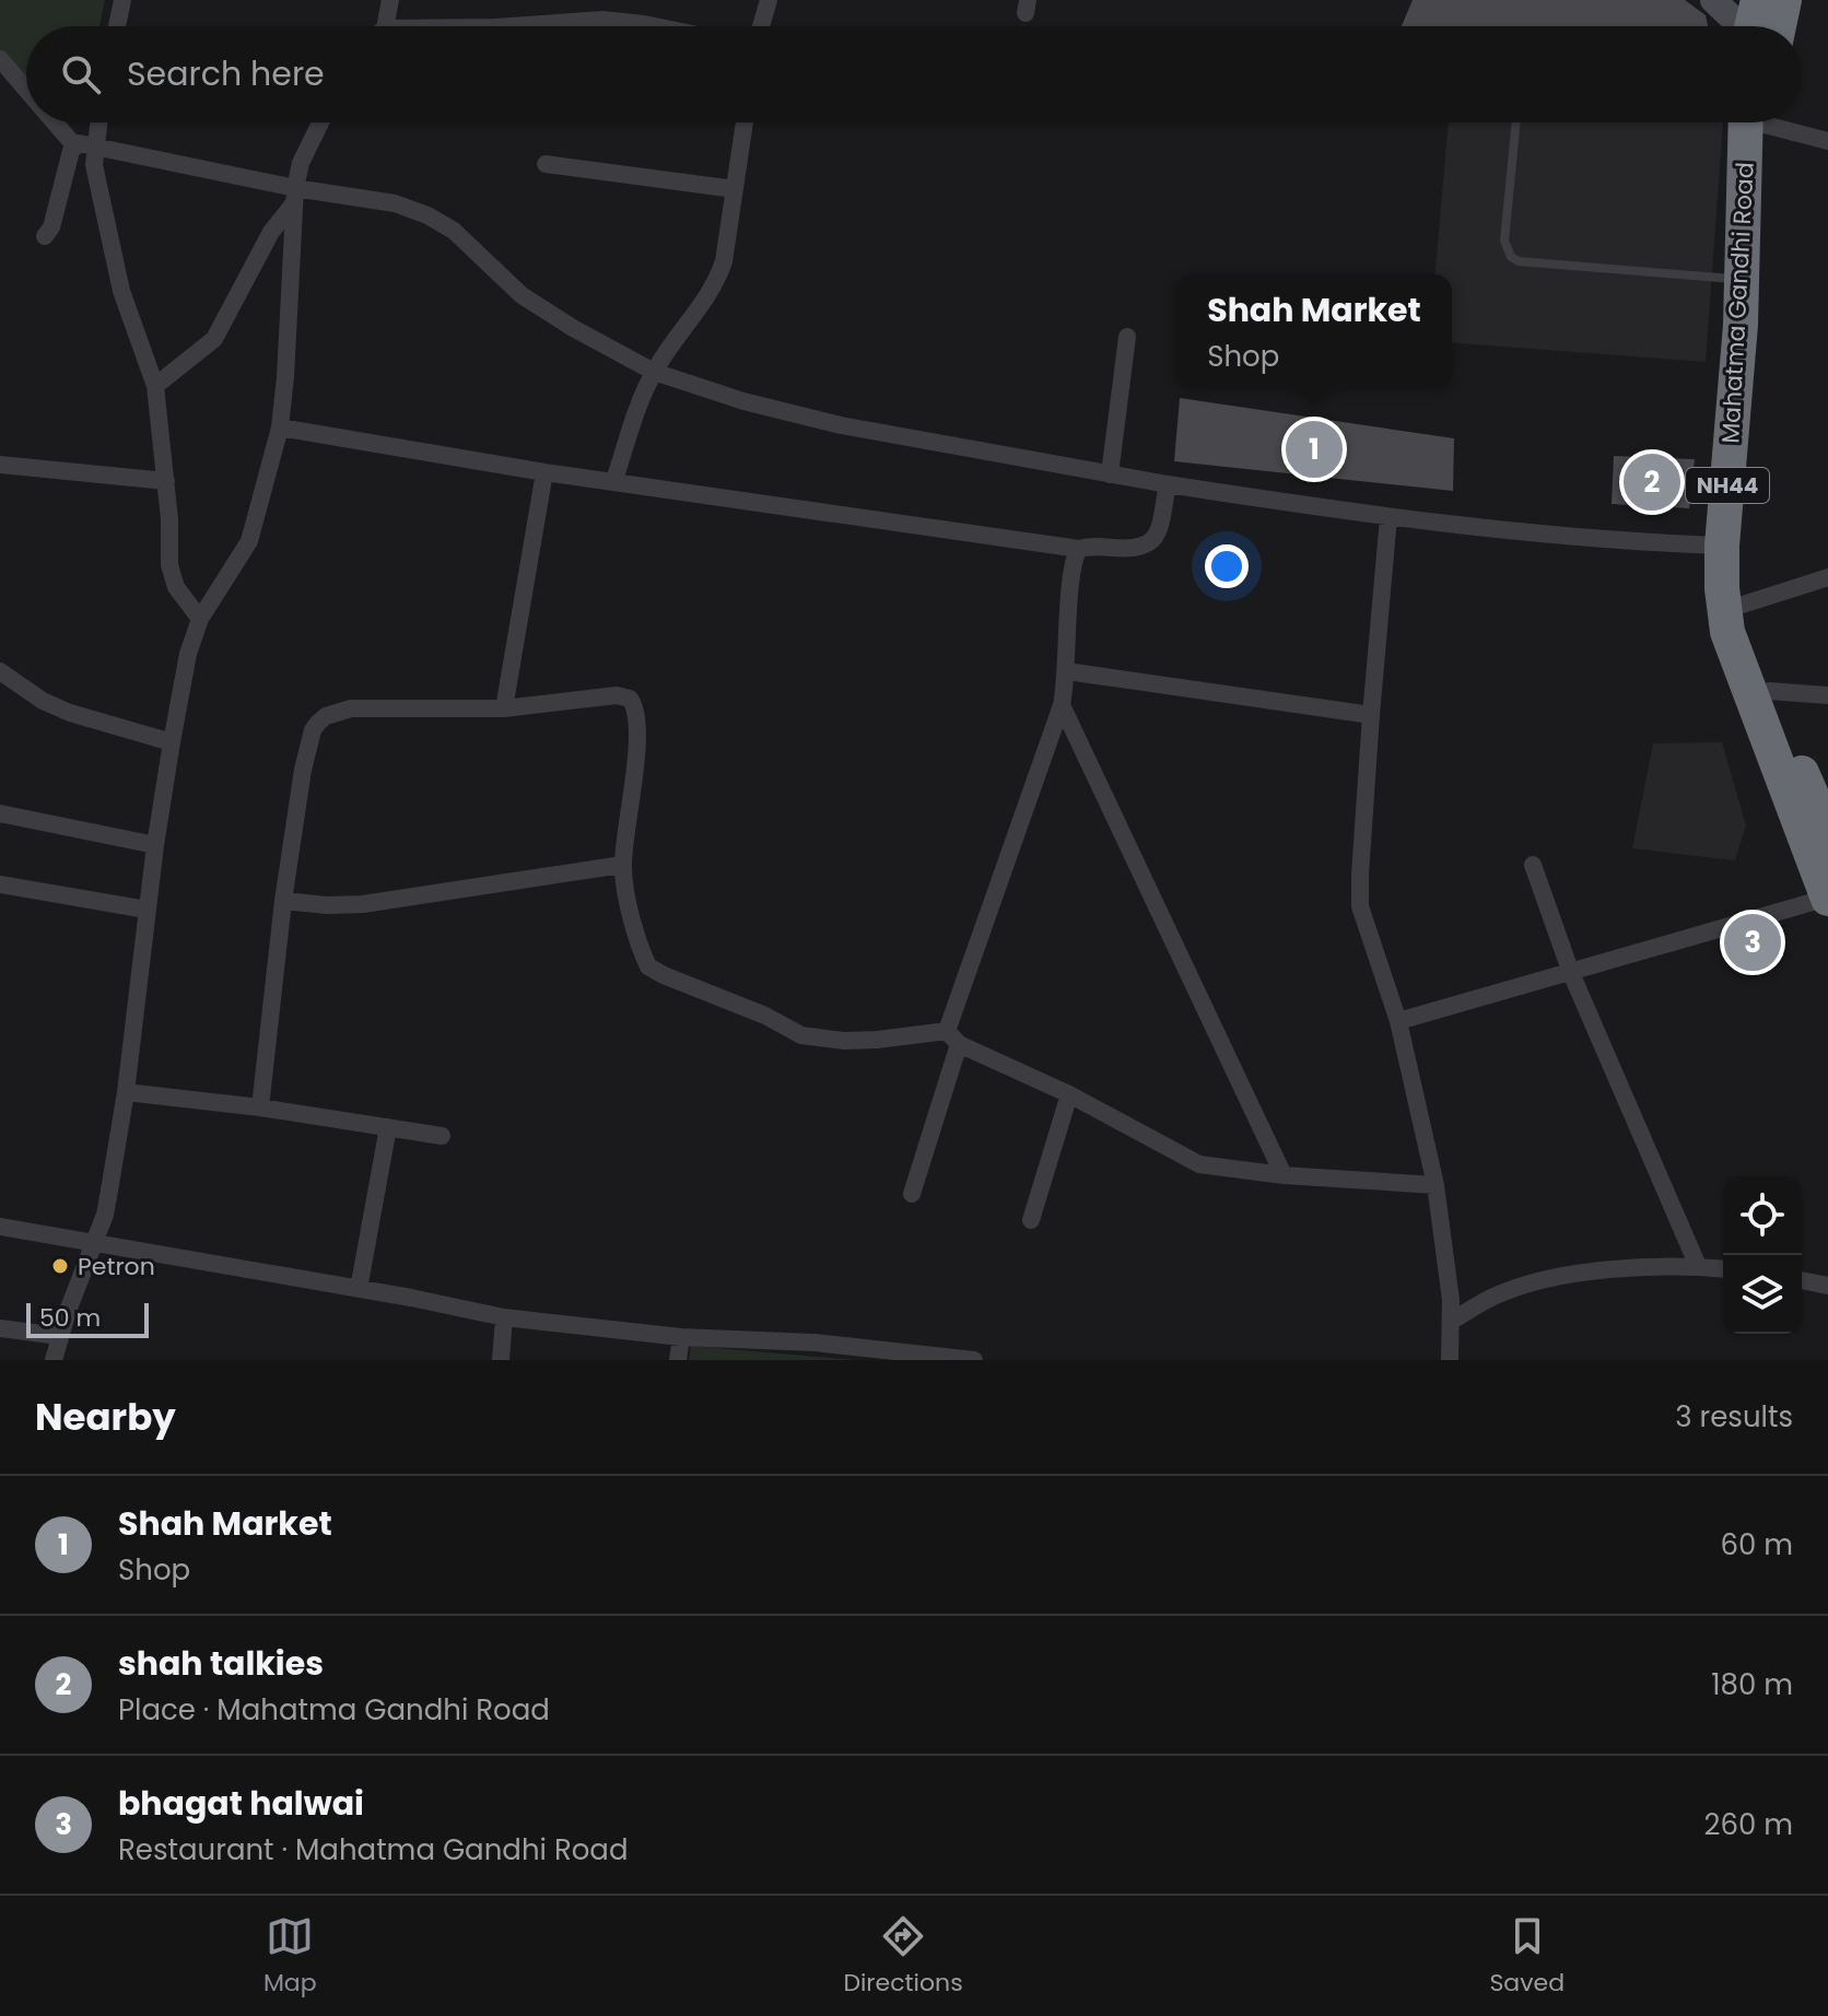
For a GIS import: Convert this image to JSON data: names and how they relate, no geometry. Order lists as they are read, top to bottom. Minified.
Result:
{"streets":{"highway":["Mahatma Gandhi Road","NH44"]},"places":["Petron"],"scale_bar":"50 m","page":{"search":"Search here","popup":["Shah Market","Shop"],"pins":["1","2","3"],"scale":"50 m","heading":["Nearby","3 results"],"list":[{"mark":"1","name":"Shah Market","note":"Shop","value":"60 m"},{"mark":"2","name":"shah talkies","note":"Place · Mahatma Gandhi Road","value":"180 m"},{"mark":"3","name":"bhagat halwai","note":"Restaurant · Mahatma Gandhi Road","value":"260 m"}],"nav":["Map","Directions","Saved"]}}
